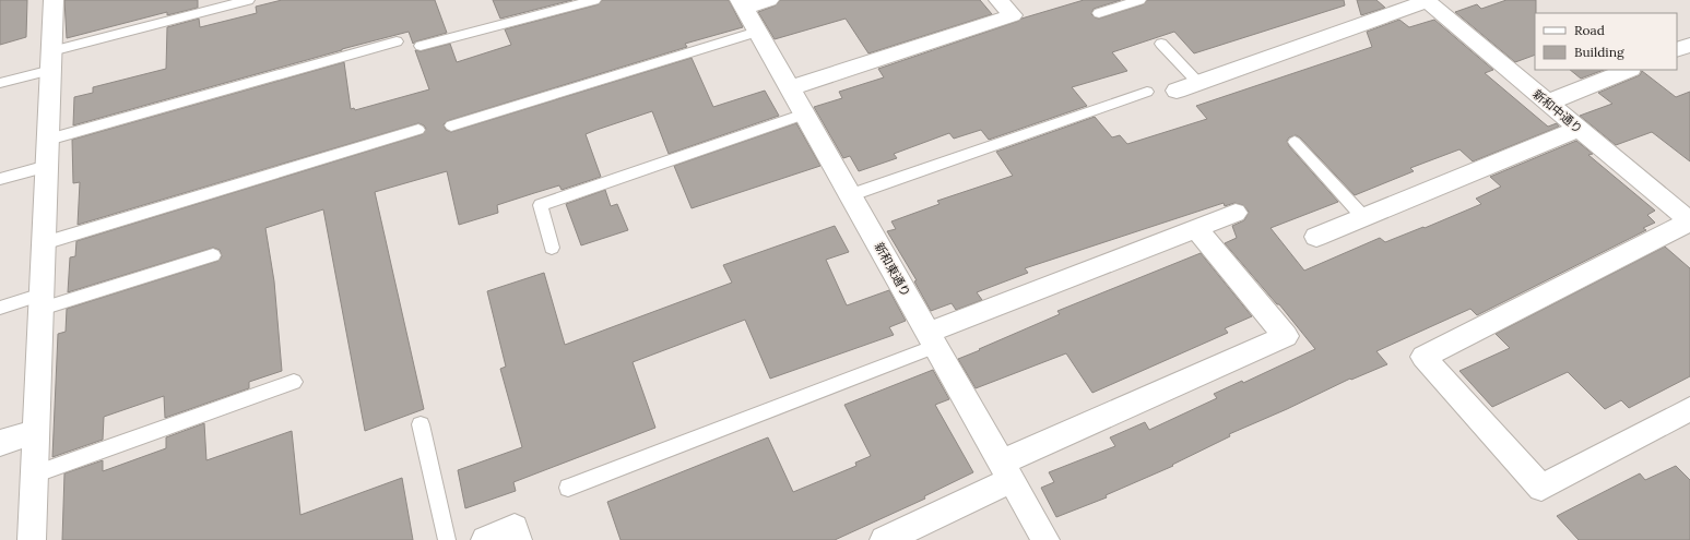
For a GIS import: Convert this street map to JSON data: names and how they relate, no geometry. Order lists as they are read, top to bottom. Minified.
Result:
{"streets":{"street":["新和中通り","新和東通り"]},"legend":["Road","Building"]}
